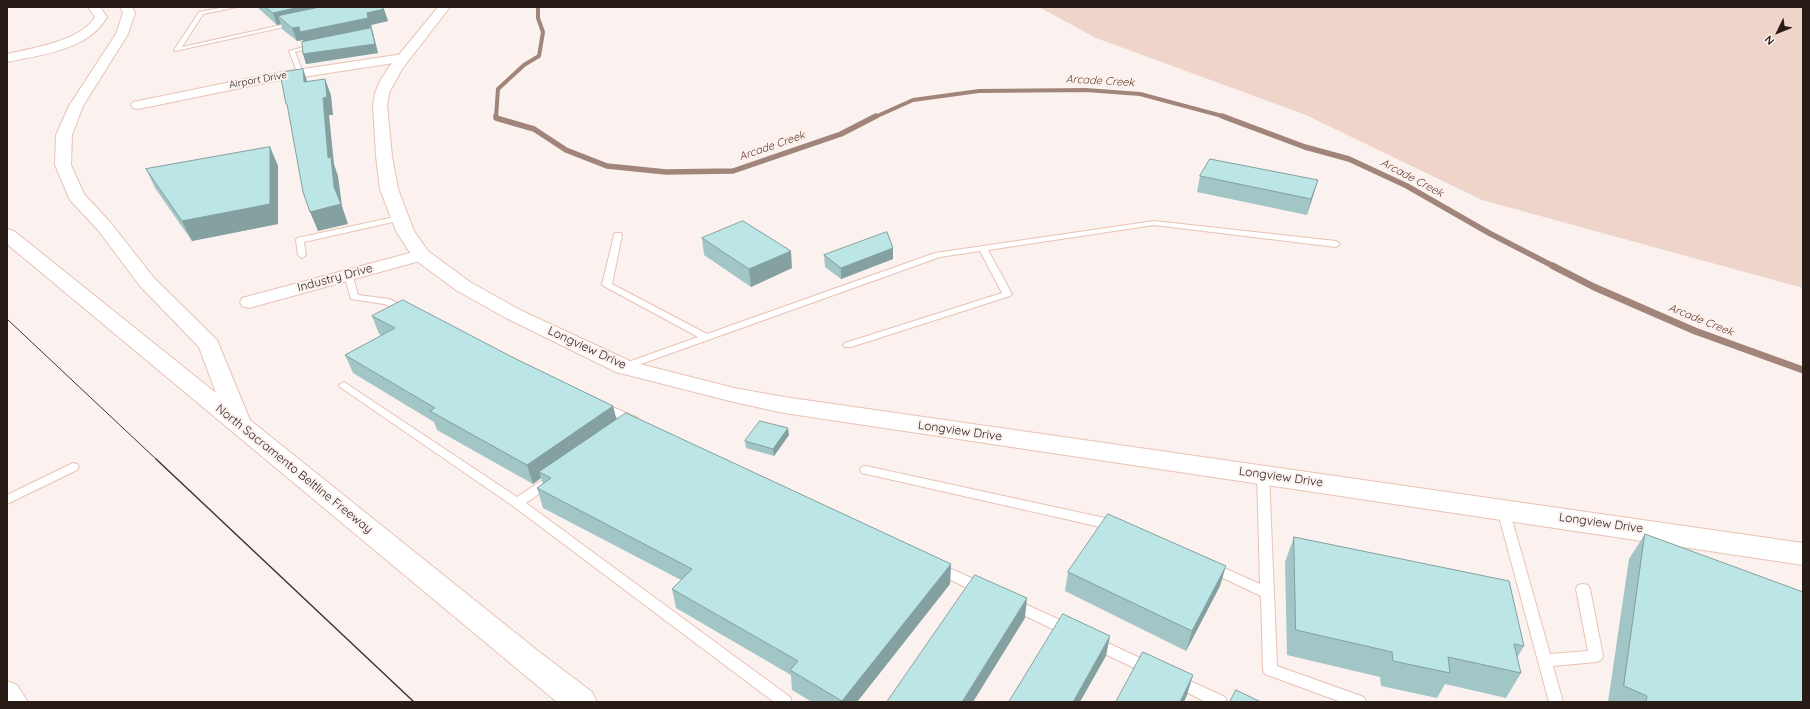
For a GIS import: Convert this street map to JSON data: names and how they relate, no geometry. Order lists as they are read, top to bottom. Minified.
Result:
{"streets":{"main road":["Longview Drive","North Sacramento Beltline Freeway"],"street":["Airport Drive","Industry Drive"]},"crossings":[["Airport Drive","Longview Drive"],["Industry Drive","Longview Drive"]],"water":["Arcade Creek"],"north":"bottom left"}
